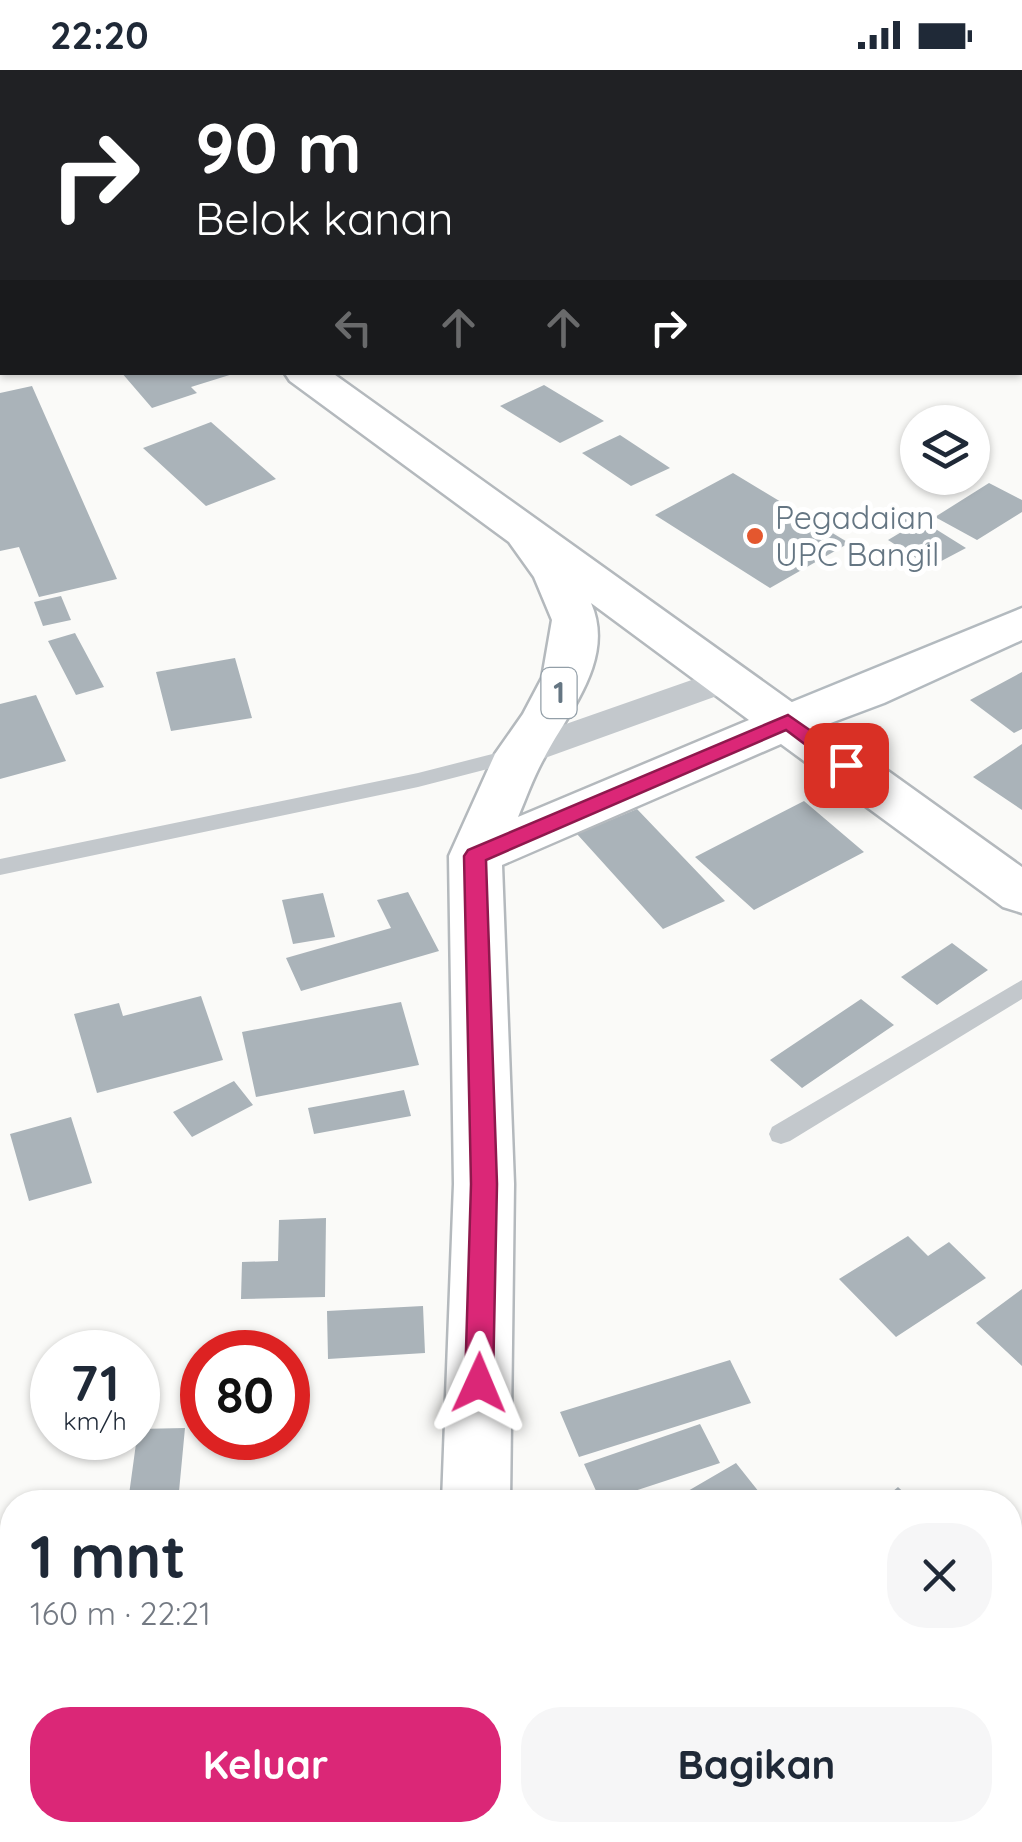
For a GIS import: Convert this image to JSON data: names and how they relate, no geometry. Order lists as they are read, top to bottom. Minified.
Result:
{"streets":{"main road":["1"]},"places":["Pegadaian UPC Bangil"],"page":{"status":"22:20","turn":["90 m","Belok kanan"],"speed":"71 km/h","limit":"80","heading":["1 mnt","160 m · 22:21"],"buttons":["Keluar","Bagikan"]}}
